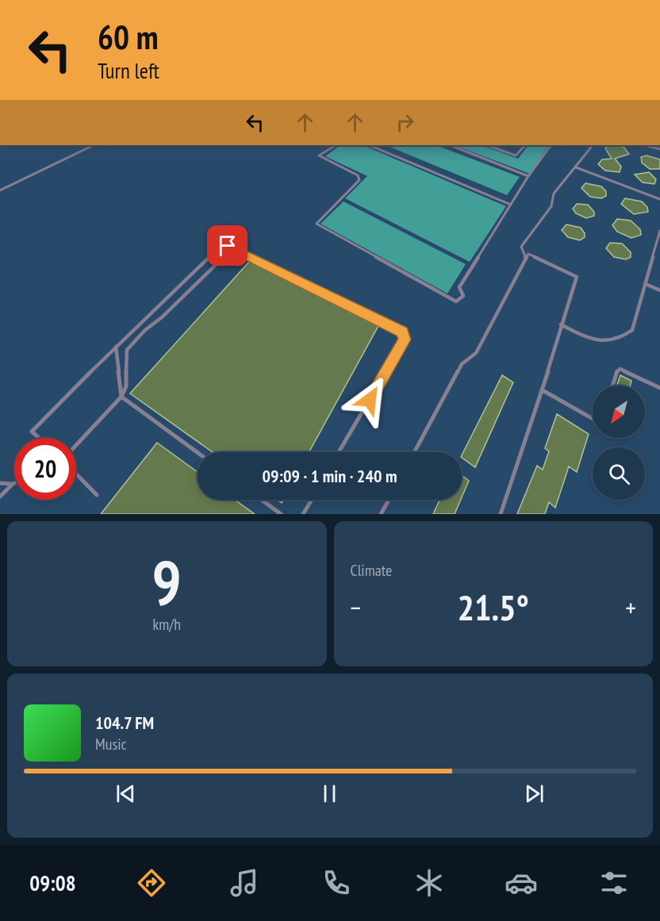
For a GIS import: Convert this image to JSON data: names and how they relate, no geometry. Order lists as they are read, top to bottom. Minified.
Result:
{"north":"bottom left","page":{"turn":["60 m","Turn left"],"limit":"20","trip":"09:09 · 1 min · 240 m","tile":[["9","km/h"],"Climate"],"heat":["−","21.5°","+"],"song":["104.7 FM","Music"],"tabs":"09:08"}}
